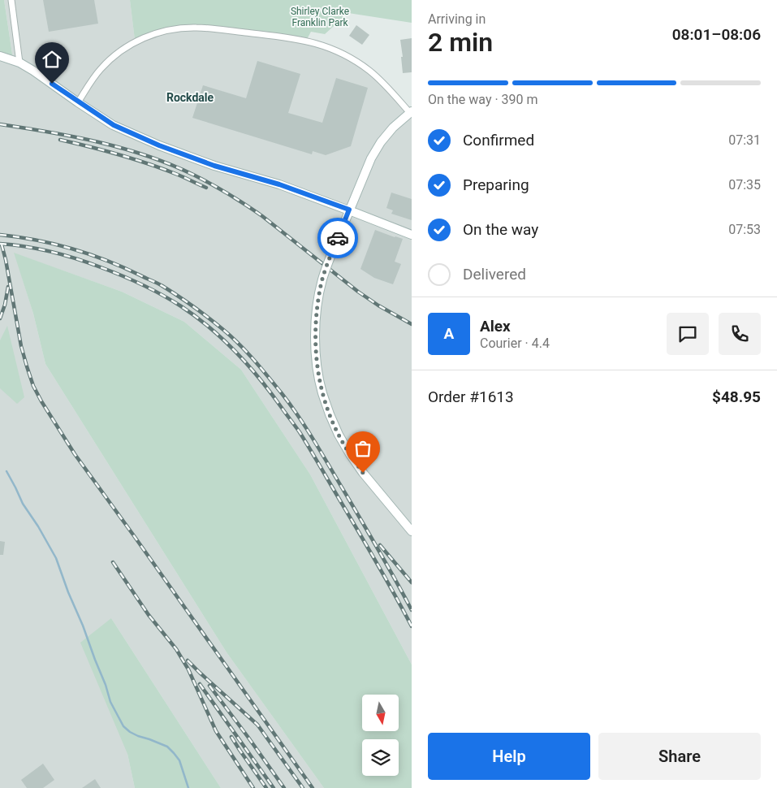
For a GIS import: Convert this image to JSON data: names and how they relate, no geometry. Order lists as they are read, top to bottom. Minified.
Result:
{"districts":["Rockdale"],"parks":["Shirley Clarke Franklin Park"],"north":"bottom","page":{"heading":["2 min","Arriving in","08:01–08:06"],"panel":["Alex","Courier · 4.4","Order #1613","$48.95"],"bar":"On the way · 390 m","list":[["Confirmed","07:31"],["Preparing","07:35"],["On the way","07:53"],"Delivered"],"round":"A","buttons":["Help","Share"]}}
